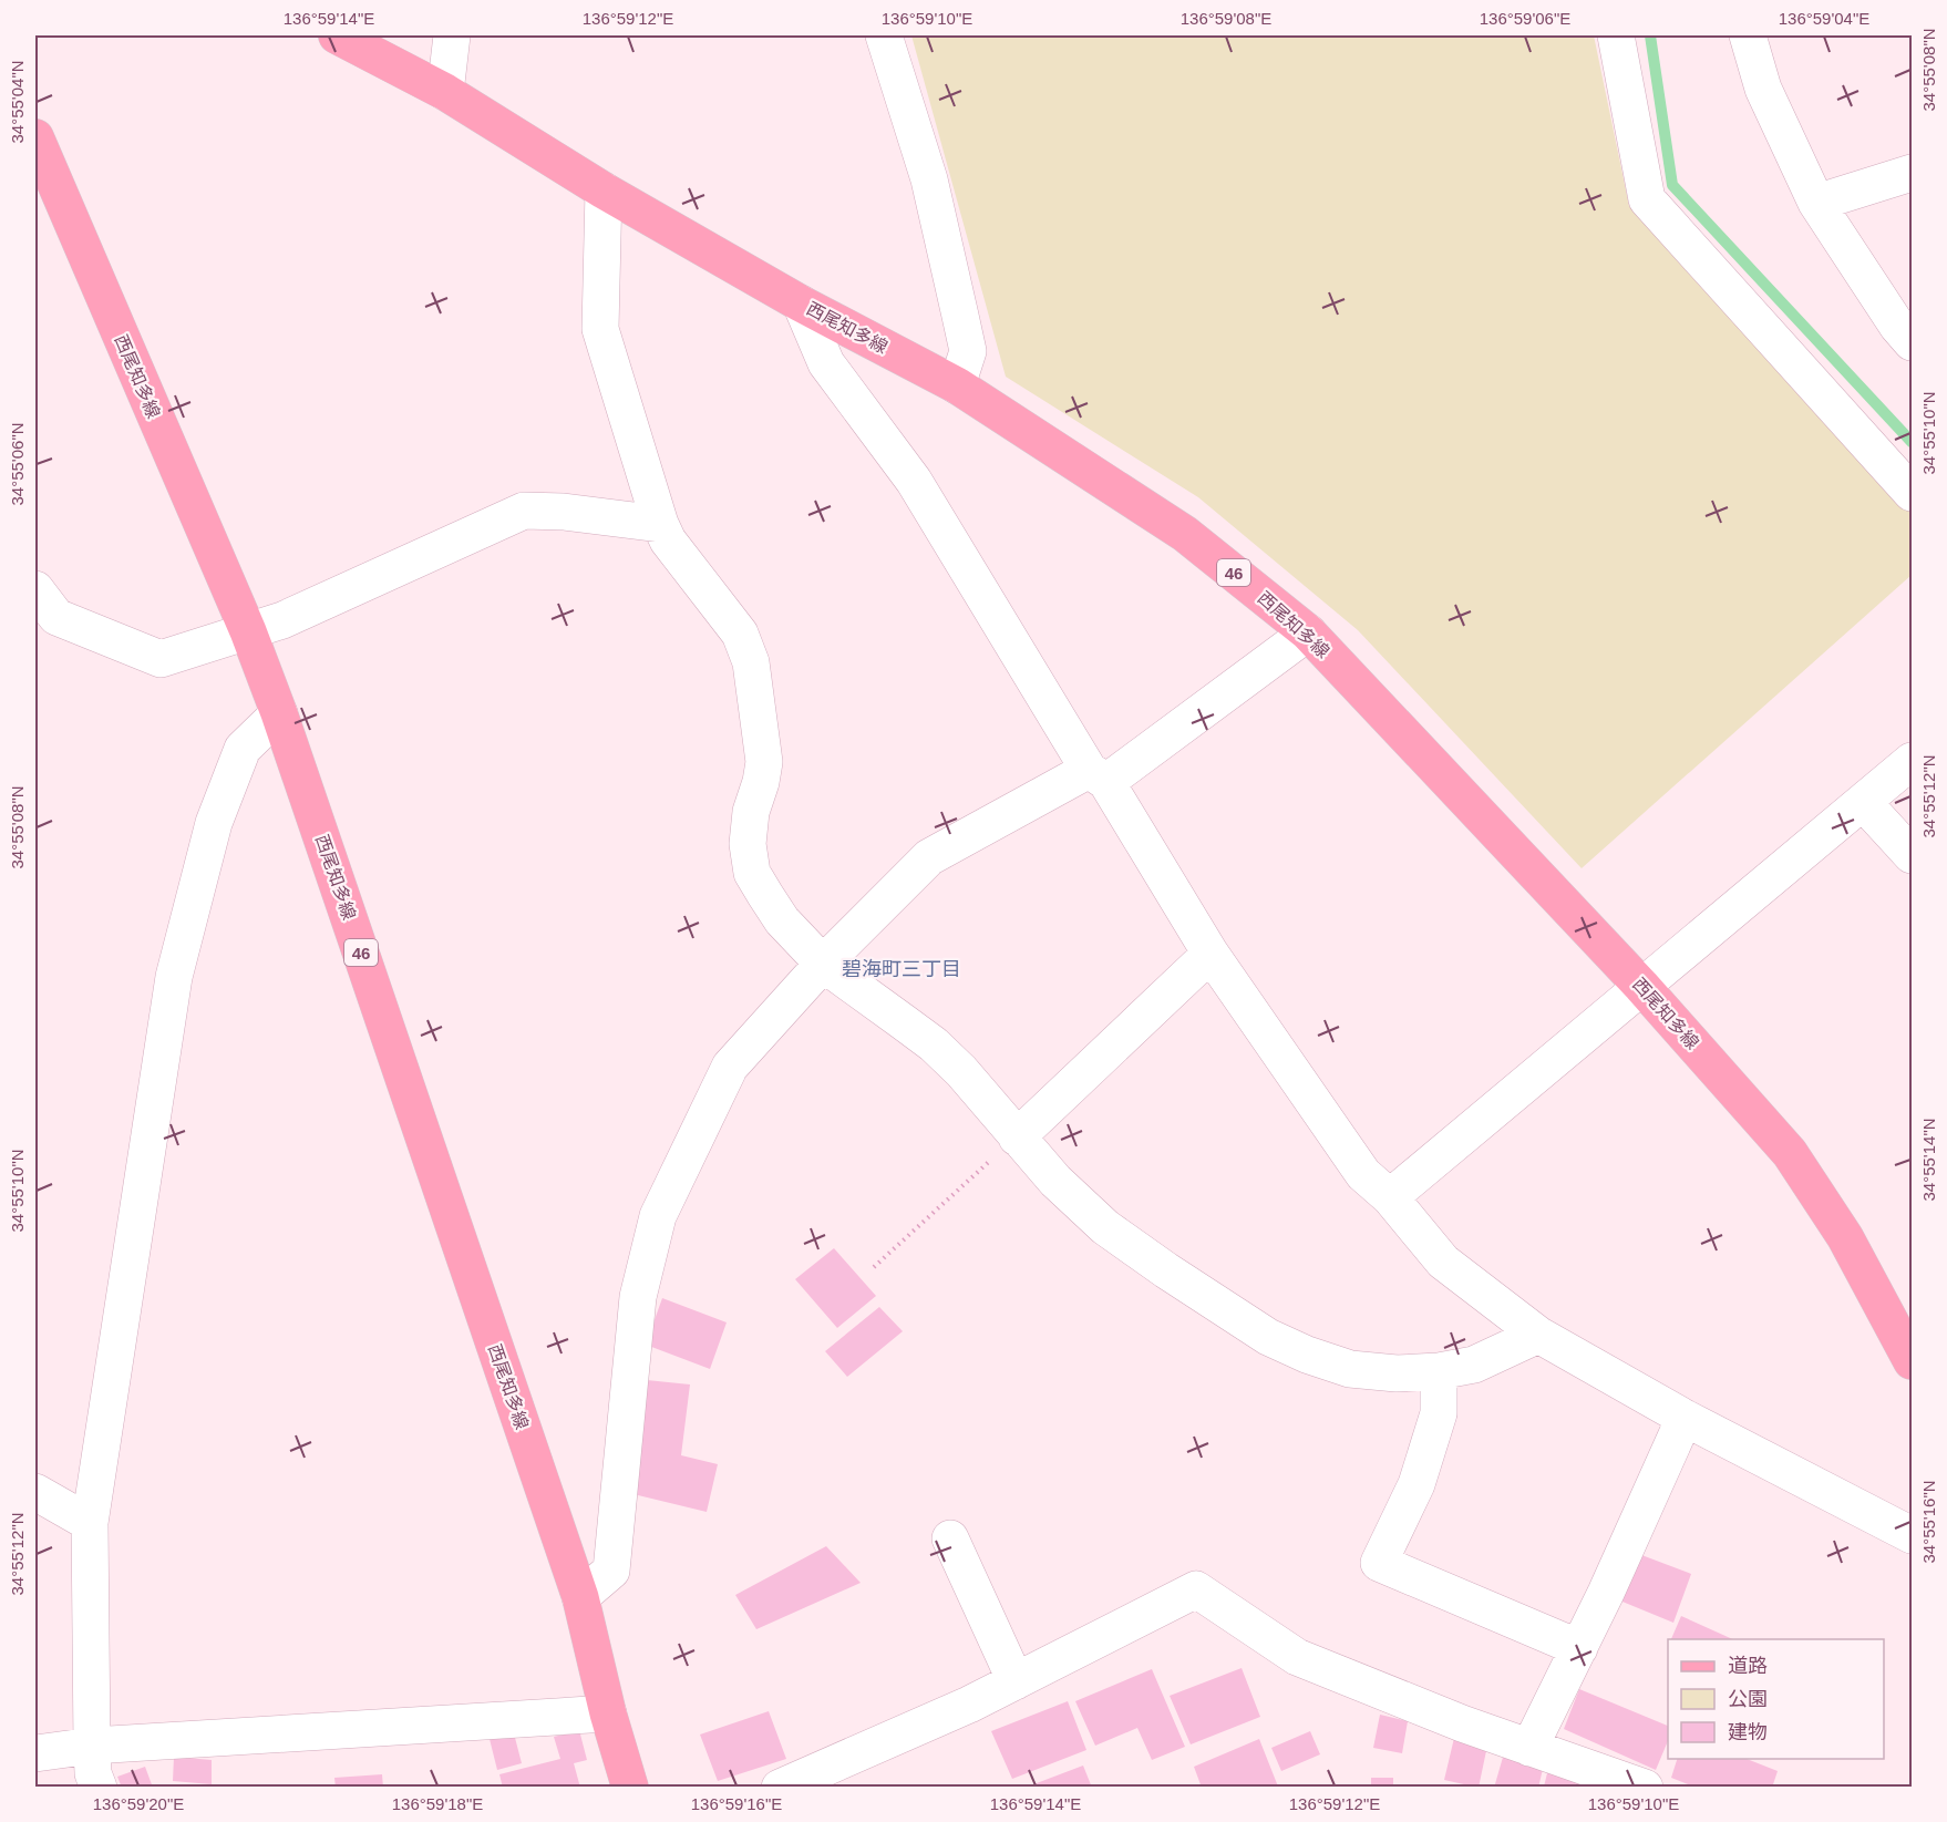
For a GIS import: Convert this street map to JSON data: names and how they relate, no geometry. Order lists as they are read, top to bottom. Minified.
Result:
{"streets":{"main road":["西尾知多線","46"]},"districts":["碧海町三丁目"],"legend":["道路","公園","建物"],"coordinates":["136°59'14\"E","136°59'12\"E","136°59'10\"E","136°59'08\"E","136°59'06\"E","136°59'04\"E","34°55'08\"N","34°55'04\"N","34°55'10\"N","34°55'06\"N","34°55'12\"N","34°55'14\"N","34°55'16\"N","136°59'20\"E","136°59'18\"E","136°59'16\"E"]}
